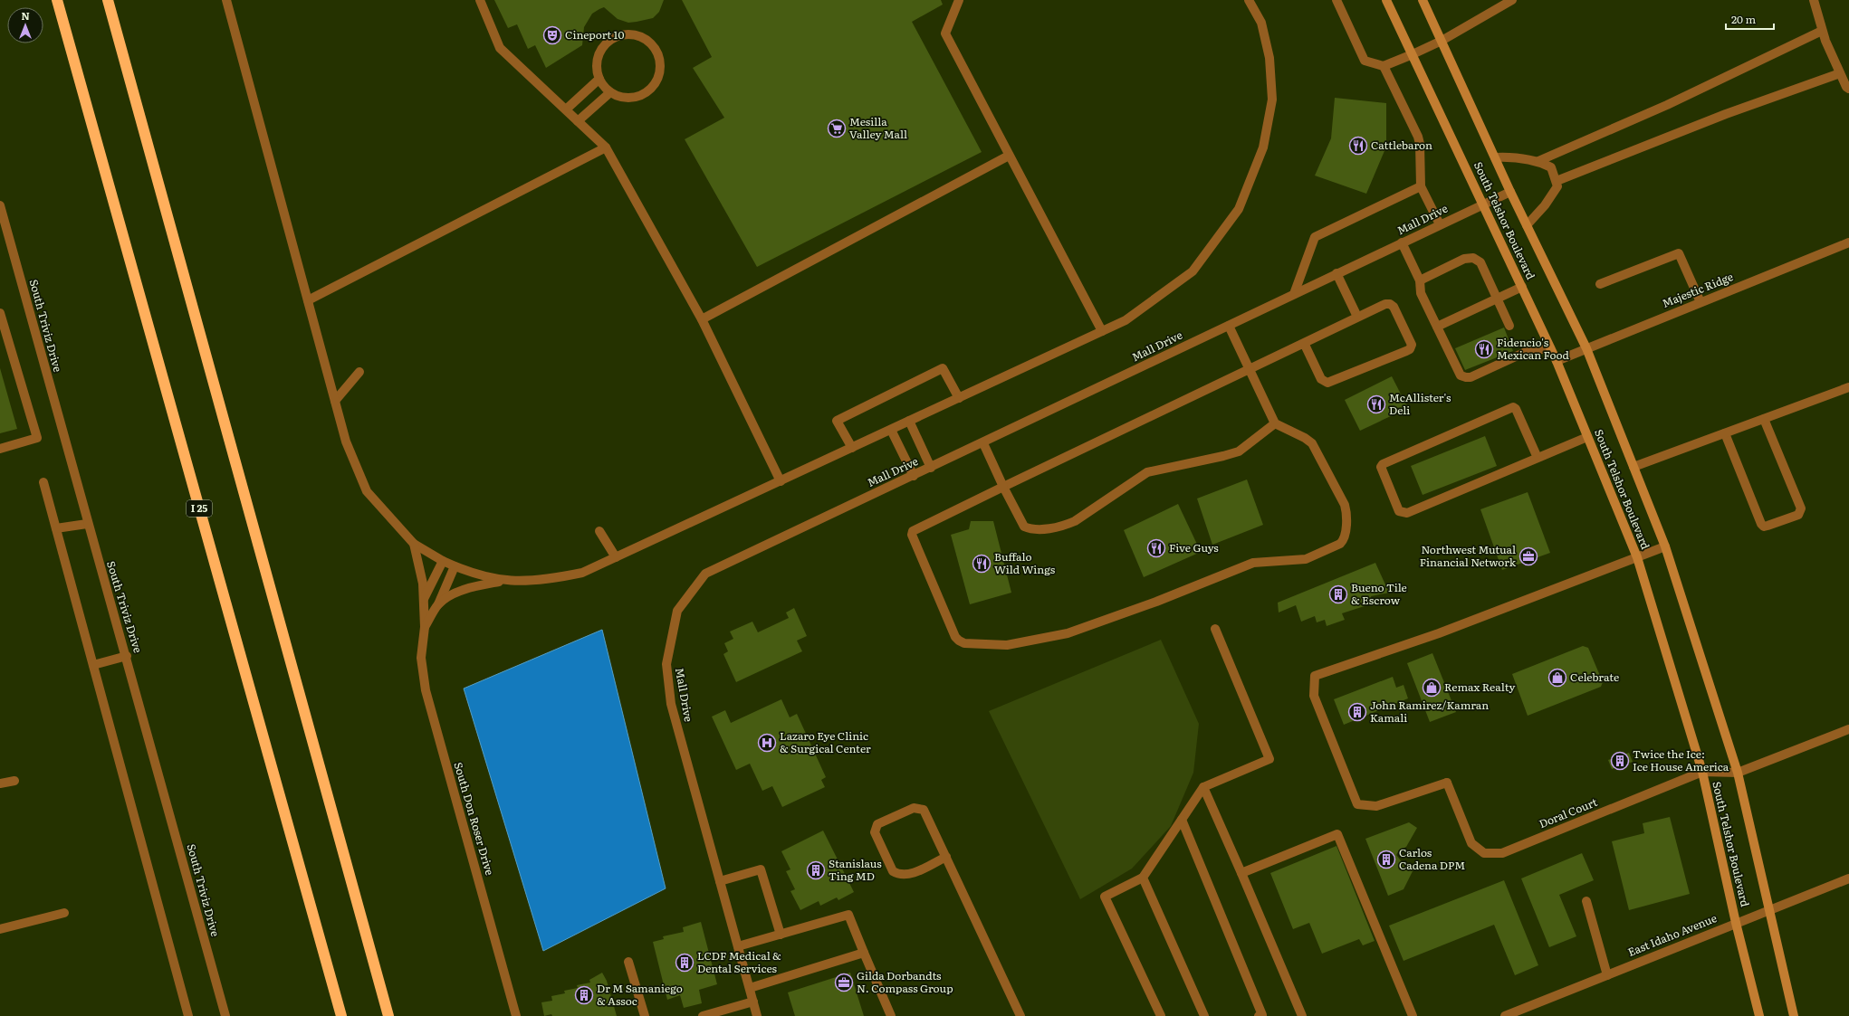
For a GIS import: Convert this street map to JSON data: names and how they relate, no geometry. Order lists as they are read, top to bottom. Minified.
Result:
{"streets":{"highway":["I 25"],"main road":["South Telshor Boulevard"],"street":["Mall Drive","Majestic Ridge","South Triviz Drive","Doral Court","South Don Roser Drive","East Idaho Avenue"]},"crossings":[["Mall Drive","South Telshor Boulevard"],["South Telshor Boulevard","Majestic Ridge"],["South Telshor Boulevard","Doral Court"],["South Telshor Boulevard","East Idaho Avenue"]],"places":{"theatre":["Cineport 10"],"supermarket":["Mesilla Valley Mall"],"restaurant":["Cattlebaron","Fidencio's Mexican Food","McAllister's Deli","Five Guys","Buffalo Wild Wings"],"office":["Northwest Mutual Financial Network","Gilda Dorbandts N. Compass Group"],"building":["Bueno Tile & Escrow","John Ramirez/Kamran Kamali","Twice the Ice: Ice House America","Carlos Cadena DPM","Stanislaus Ting MD","LCDF Medical & Dental Services","Dr M Samaniego & Assoc"],"shop":["Celebrate","Remax Realty"],"hospital":["Lazaro Eye Clinic & Surgical Center"]},"scale_bar":"20 m","north":"top"}
